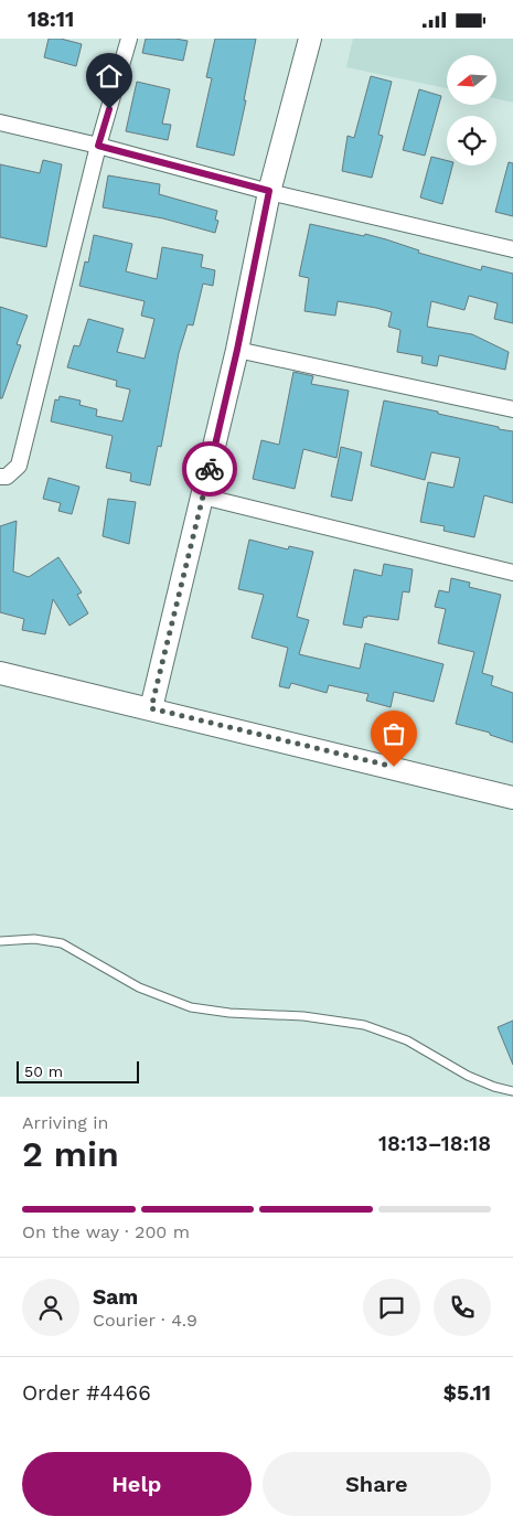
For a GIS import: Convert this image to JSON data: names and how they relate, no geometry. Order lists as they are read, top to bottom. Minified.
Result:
{"scale_bar":"50 m","north":"left","page":{"status":"18:11","scale":"50 m","heading":["2 min","Arriving in","18:13–18:18"],"panel":["Sam","Courier · 4.9","Order #4466","$5.11"],"bar":"On the way · 200 m","buttons":["Help","Share"]}}
